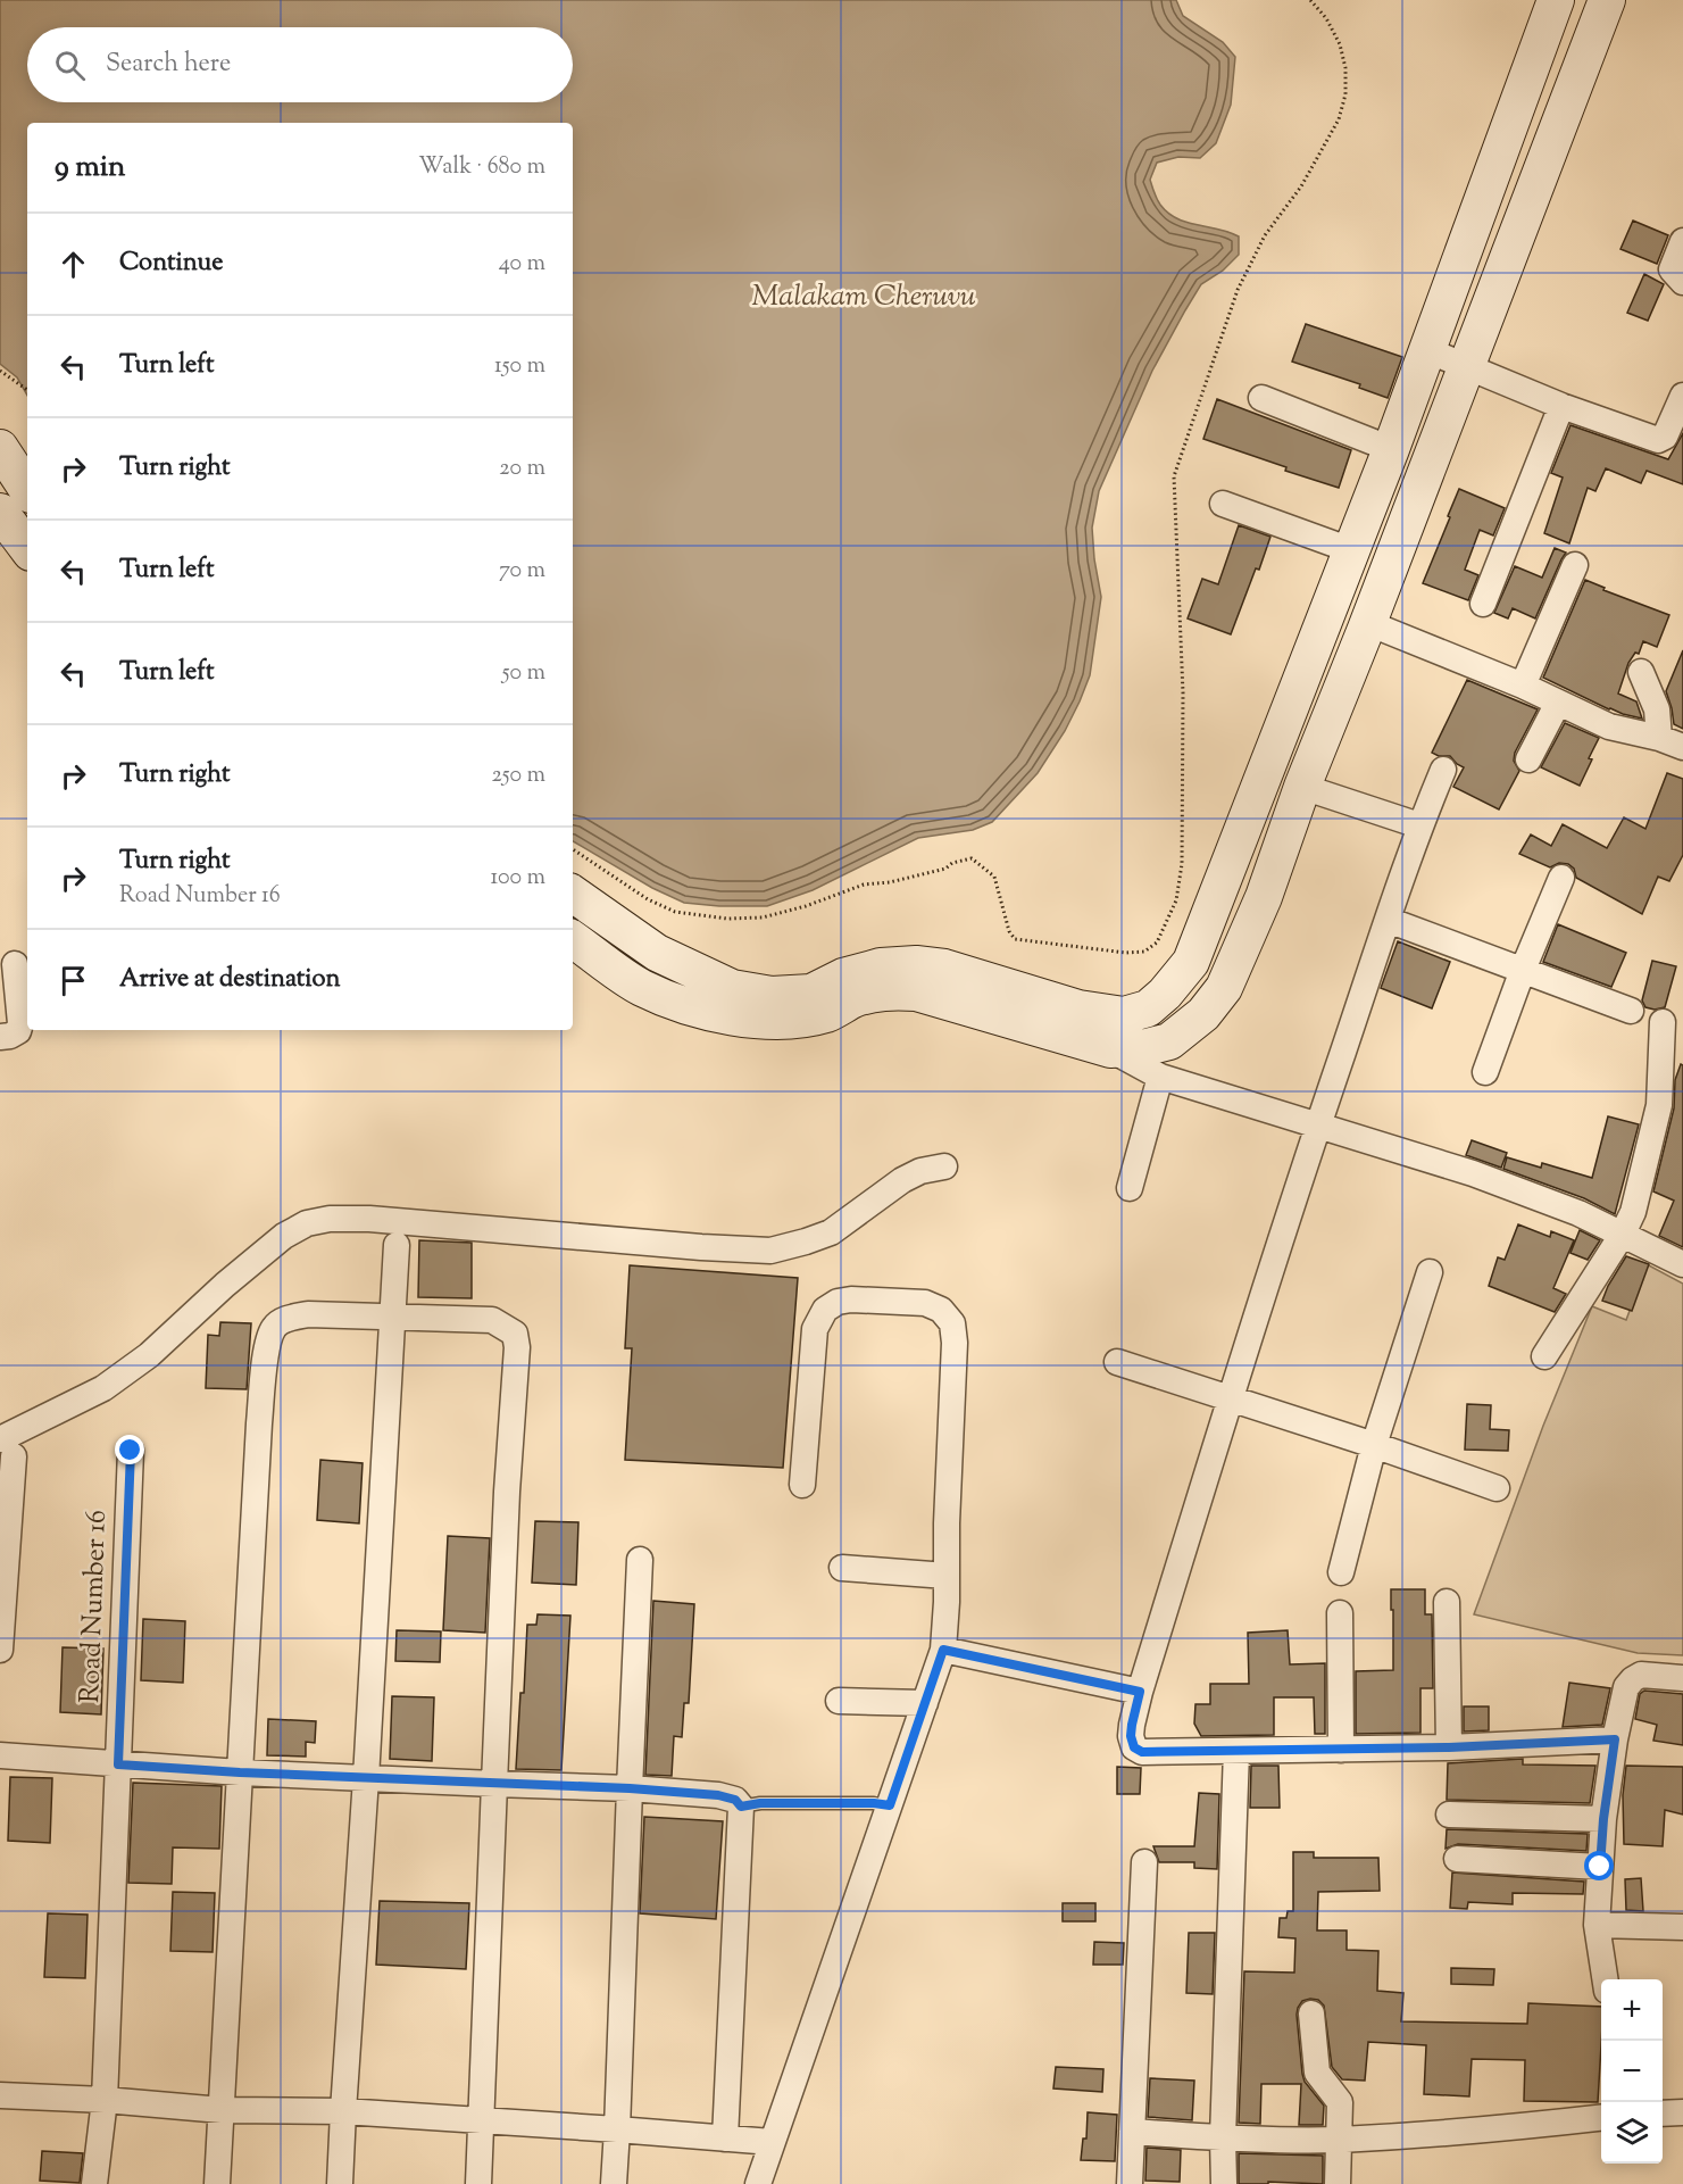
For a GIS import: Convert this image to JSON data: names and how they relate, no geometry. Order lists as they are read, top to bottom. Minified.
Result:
{"streets":{"street":["Road Number 16"]},"water":["Malakam Cheruvu"],"page":{"search":"Search here","heading":["9 min","Walk · 680 m"],"list":[["Continue","40 m"],["Turn left","150 m"],["Turn right","20 m"],["Turn left","70 m"],["Turn left","50 m"],["Turn right","250 m"],["Turn right","Road Number 16","100 m"],"Arrive at destination"],"map_buttons":["+","−"]}}
